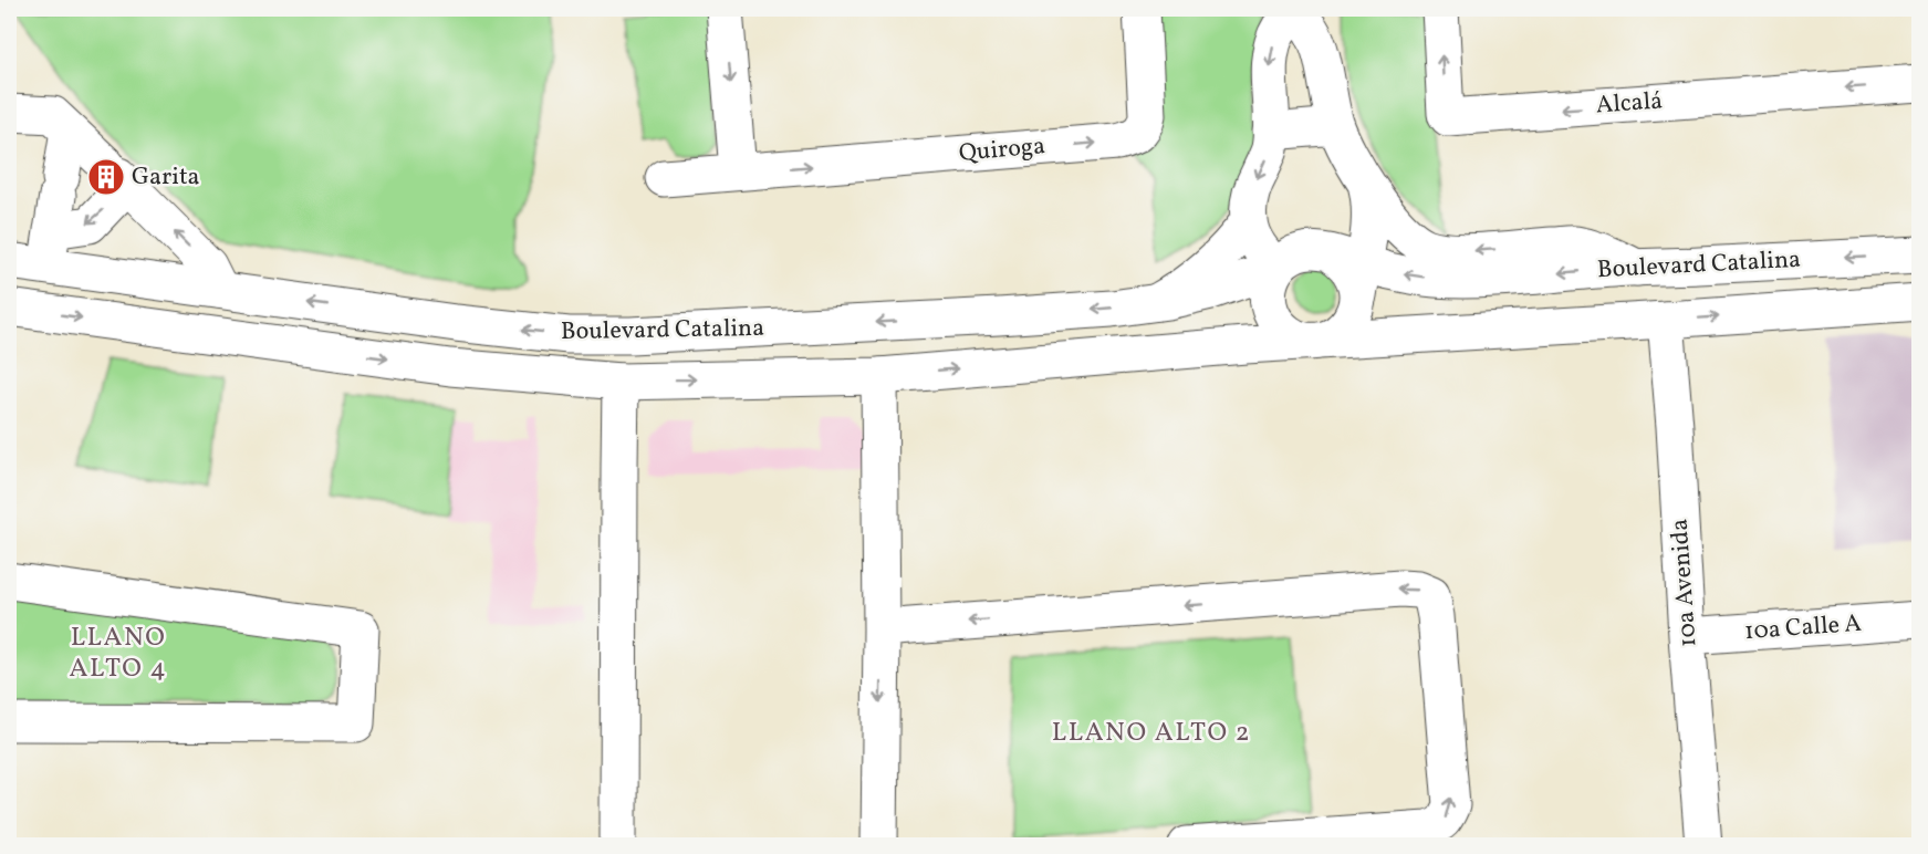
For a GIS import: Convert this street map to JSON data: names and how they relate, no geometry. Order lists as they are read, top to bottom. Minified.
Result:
{"streets":{"street":["Alcalá","Quiroga","Boulevard Catalina","10a Avenida","10a Calle A"]},"crossings":[["Boulevard Catalina","10a Avenida"],["10a Avenida","10a Calle A"]],"districts":["LLANO ALTO 4","LLANO ALTO 2"],"places":{"building":["Garita"]}}
